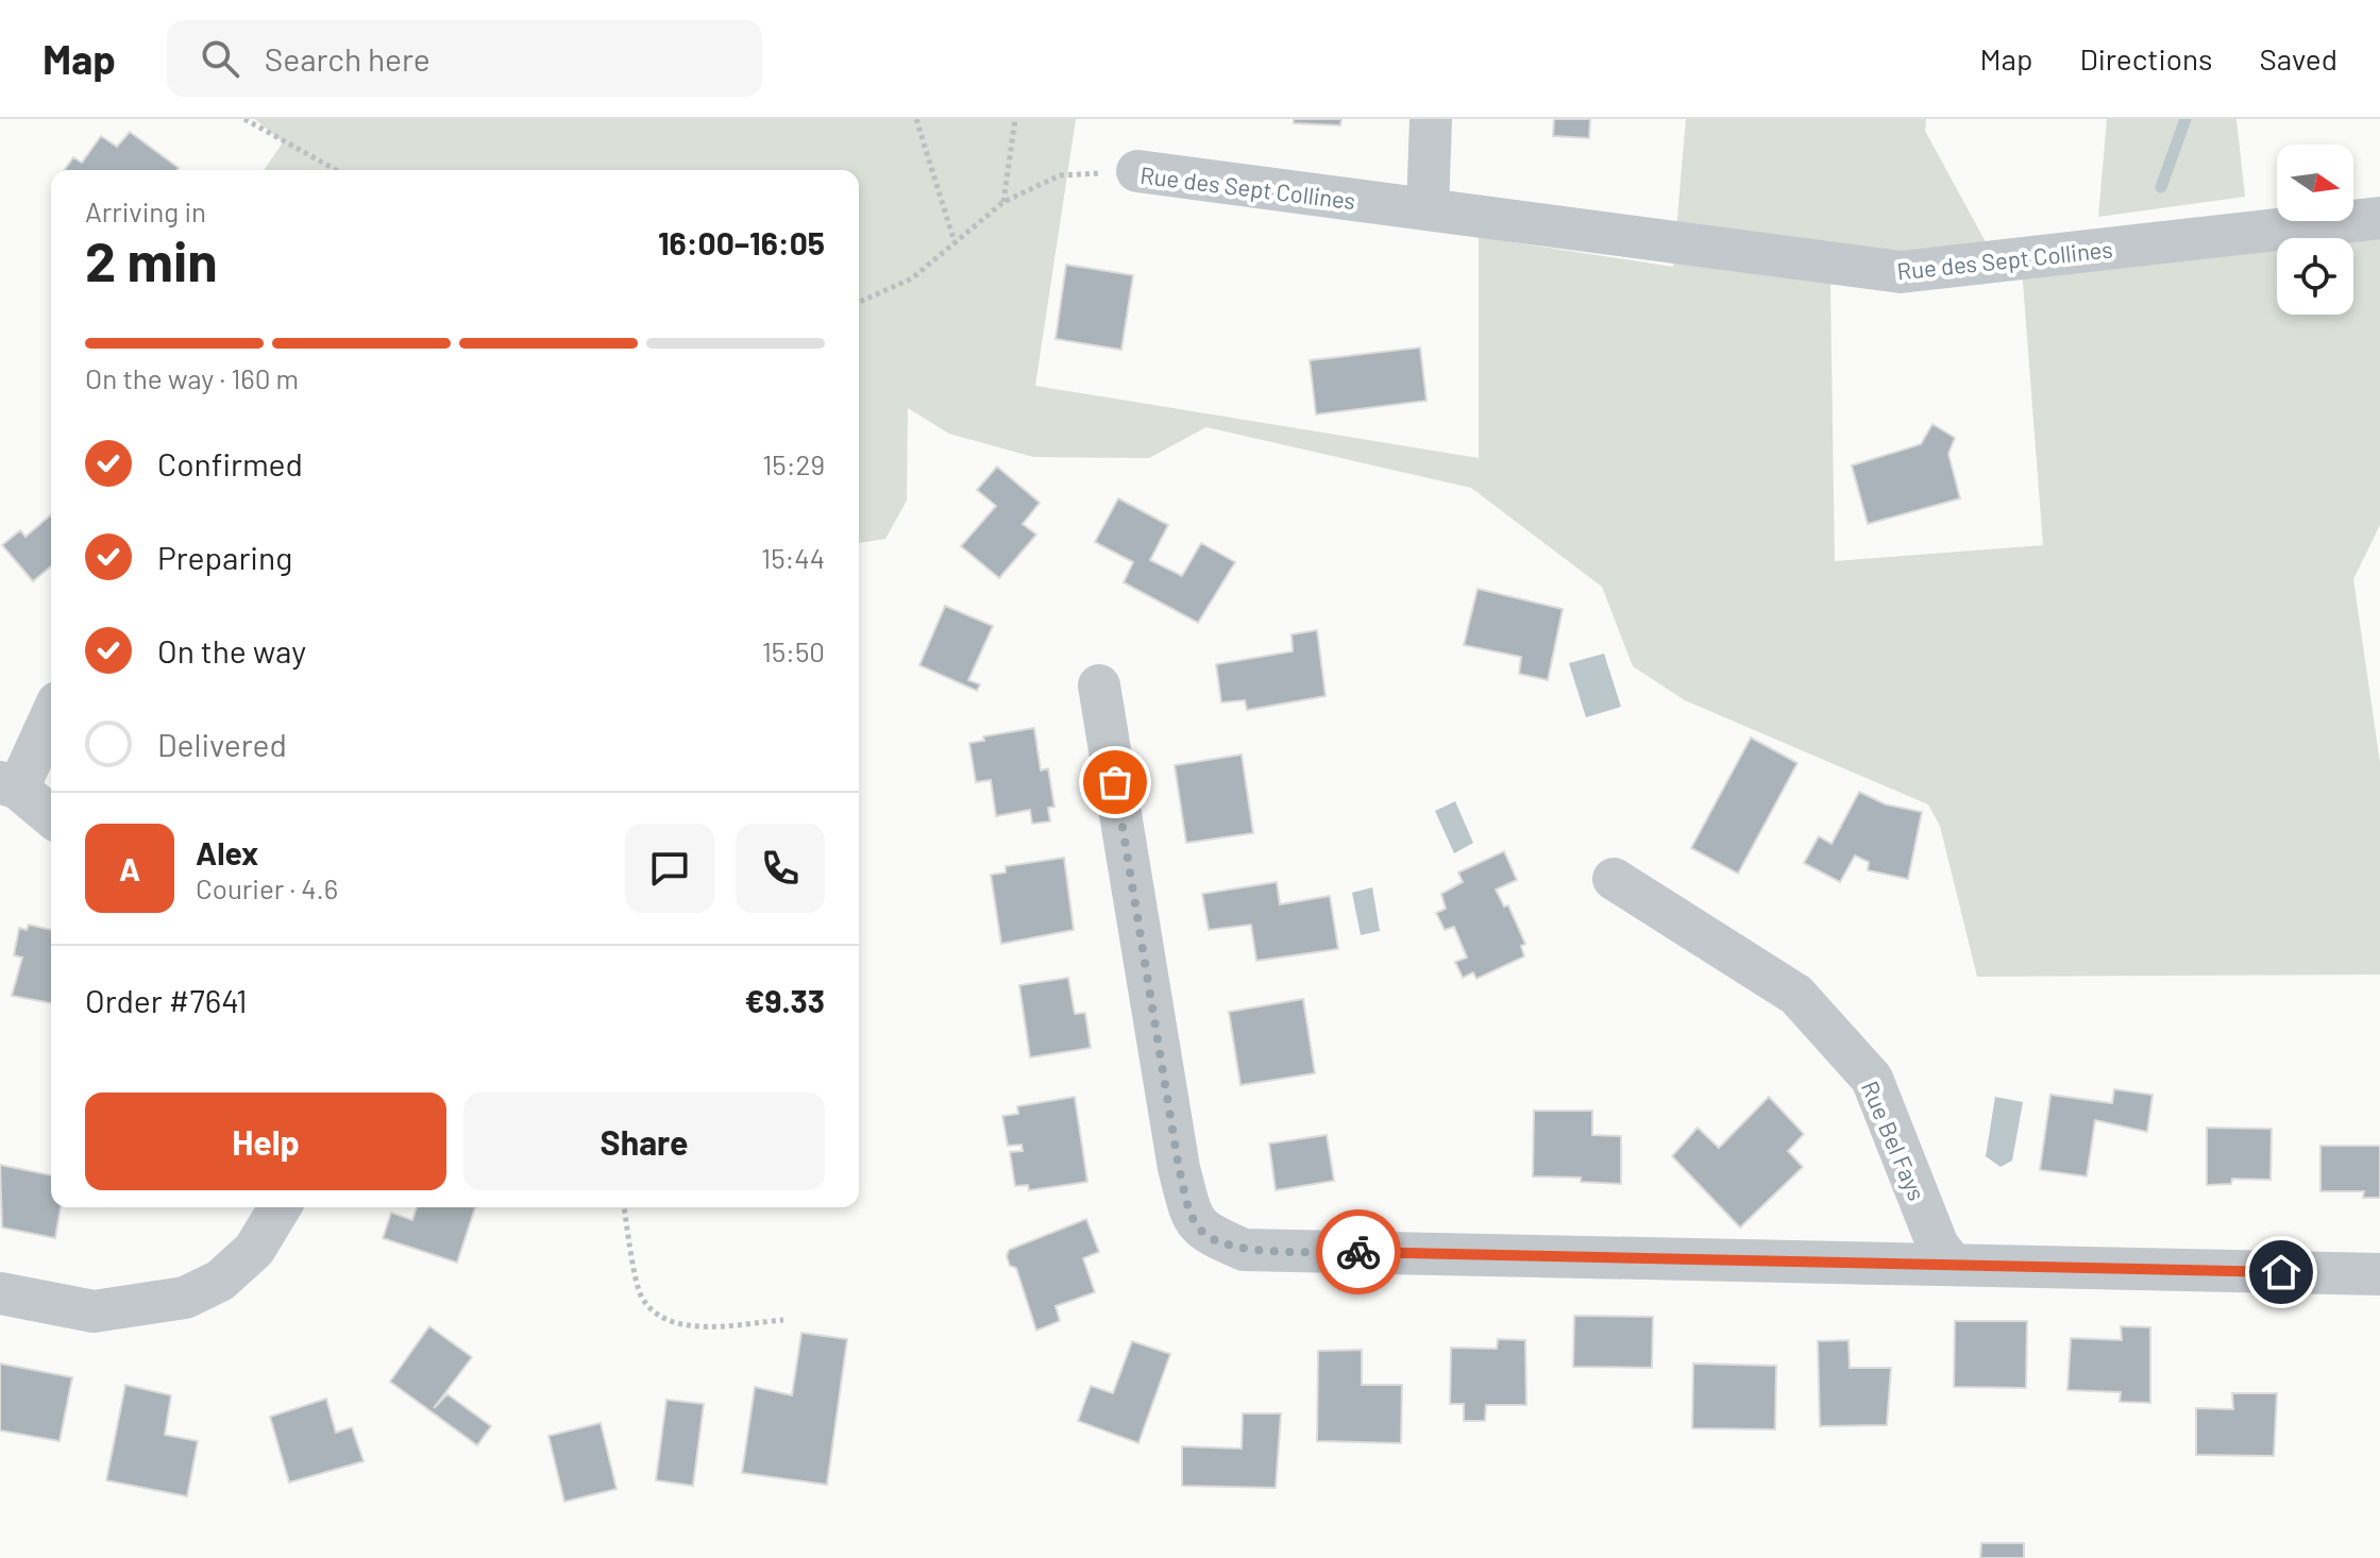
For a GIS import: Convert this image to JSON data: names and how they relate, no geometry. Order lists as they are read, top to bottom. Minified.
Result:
{"streets":{"street":["Rue des Sept Collines","Rue Bel Fays"]},"north":"right","page":{"header":"Map","search":"Search here","nav":["Map","Directions","Saved"],"heading":["2 min","Arriving in","16:00–16:05"],"panel":["Alex","Courier · 4.6","Order #7641","€9.33"],"bar":"On the way · 160 m","list":[["Confirmed","15:29"],["Preparing","15:44"],["On the way","15:50"],"Delivered"],"round":"A","buttons":["Help","Share"]}}
